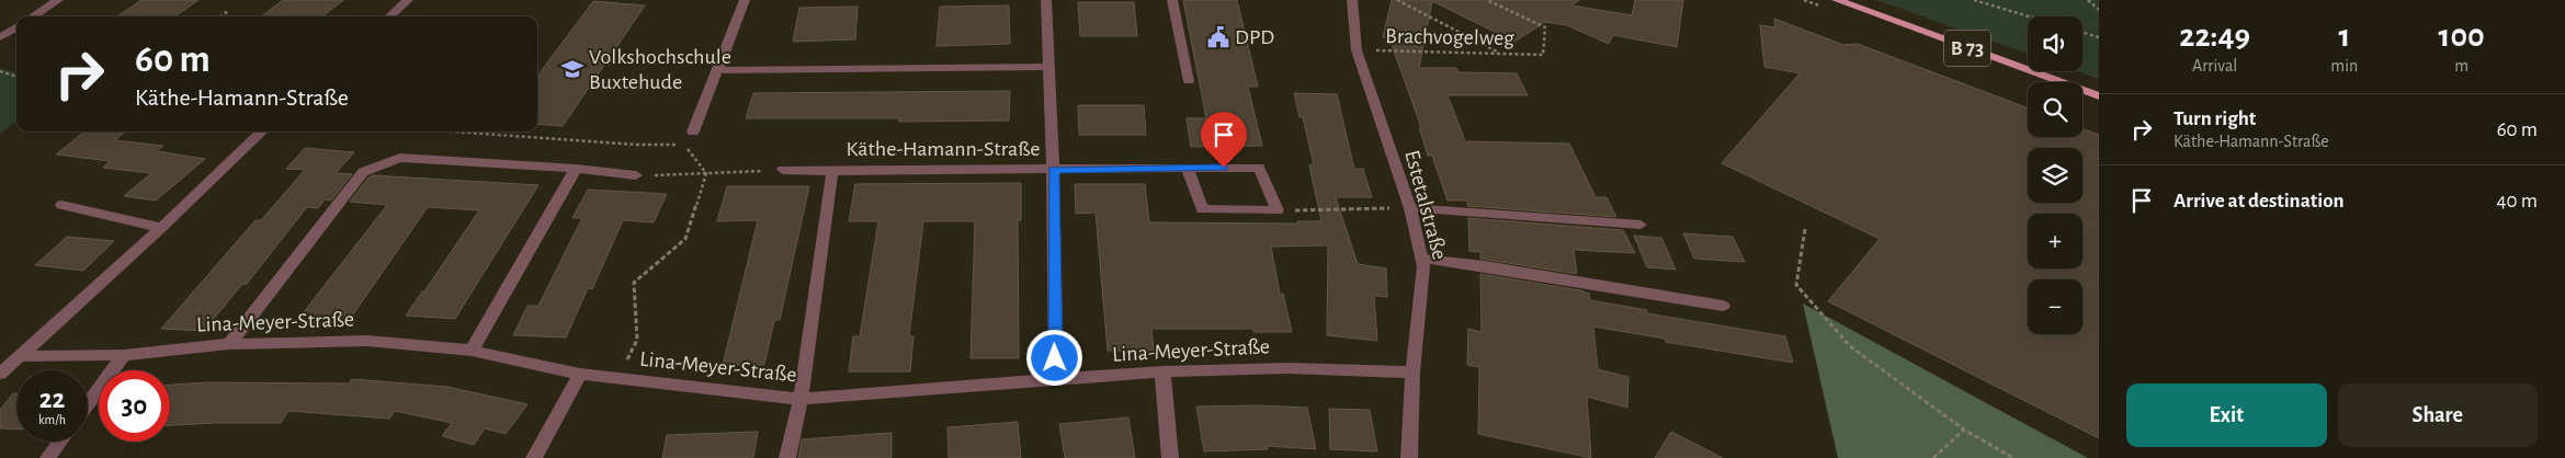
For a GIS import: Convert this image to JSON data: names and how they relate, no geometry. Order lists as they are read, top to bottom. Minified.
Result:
{"streets":{"main road":["B 73"],"street":["Käthe-Hamann-Straße","Estetalstraße","Lina-Meyer-Straße"],"path":["Brachvogelweg"]},"crossings":[["Brachvogelweg","Estetalstraße"],["Käthe-Hamann-Straße","Lina-Meyer-Straße"],["Estetalstraße","Lina-Meyer-Straße"]],"places":{"public building":["DPD"],"school or university":["Volkshochschule Buxtehude"]},"page":{"eta":["22:49","Arrival","1","min","100","m"],"map_buttons":["+","−"],"turn":["60 m","Käthe-Hamann-Straße"],"list":[{"name":"Turn right","note":"Käthe-Hamann-Straße","value":"60 m"},{"name":"Arrive at destination","value":"40 m"}],"speed":"22 km/h","limit":"30","buttons":["Exit","Share"]}}
